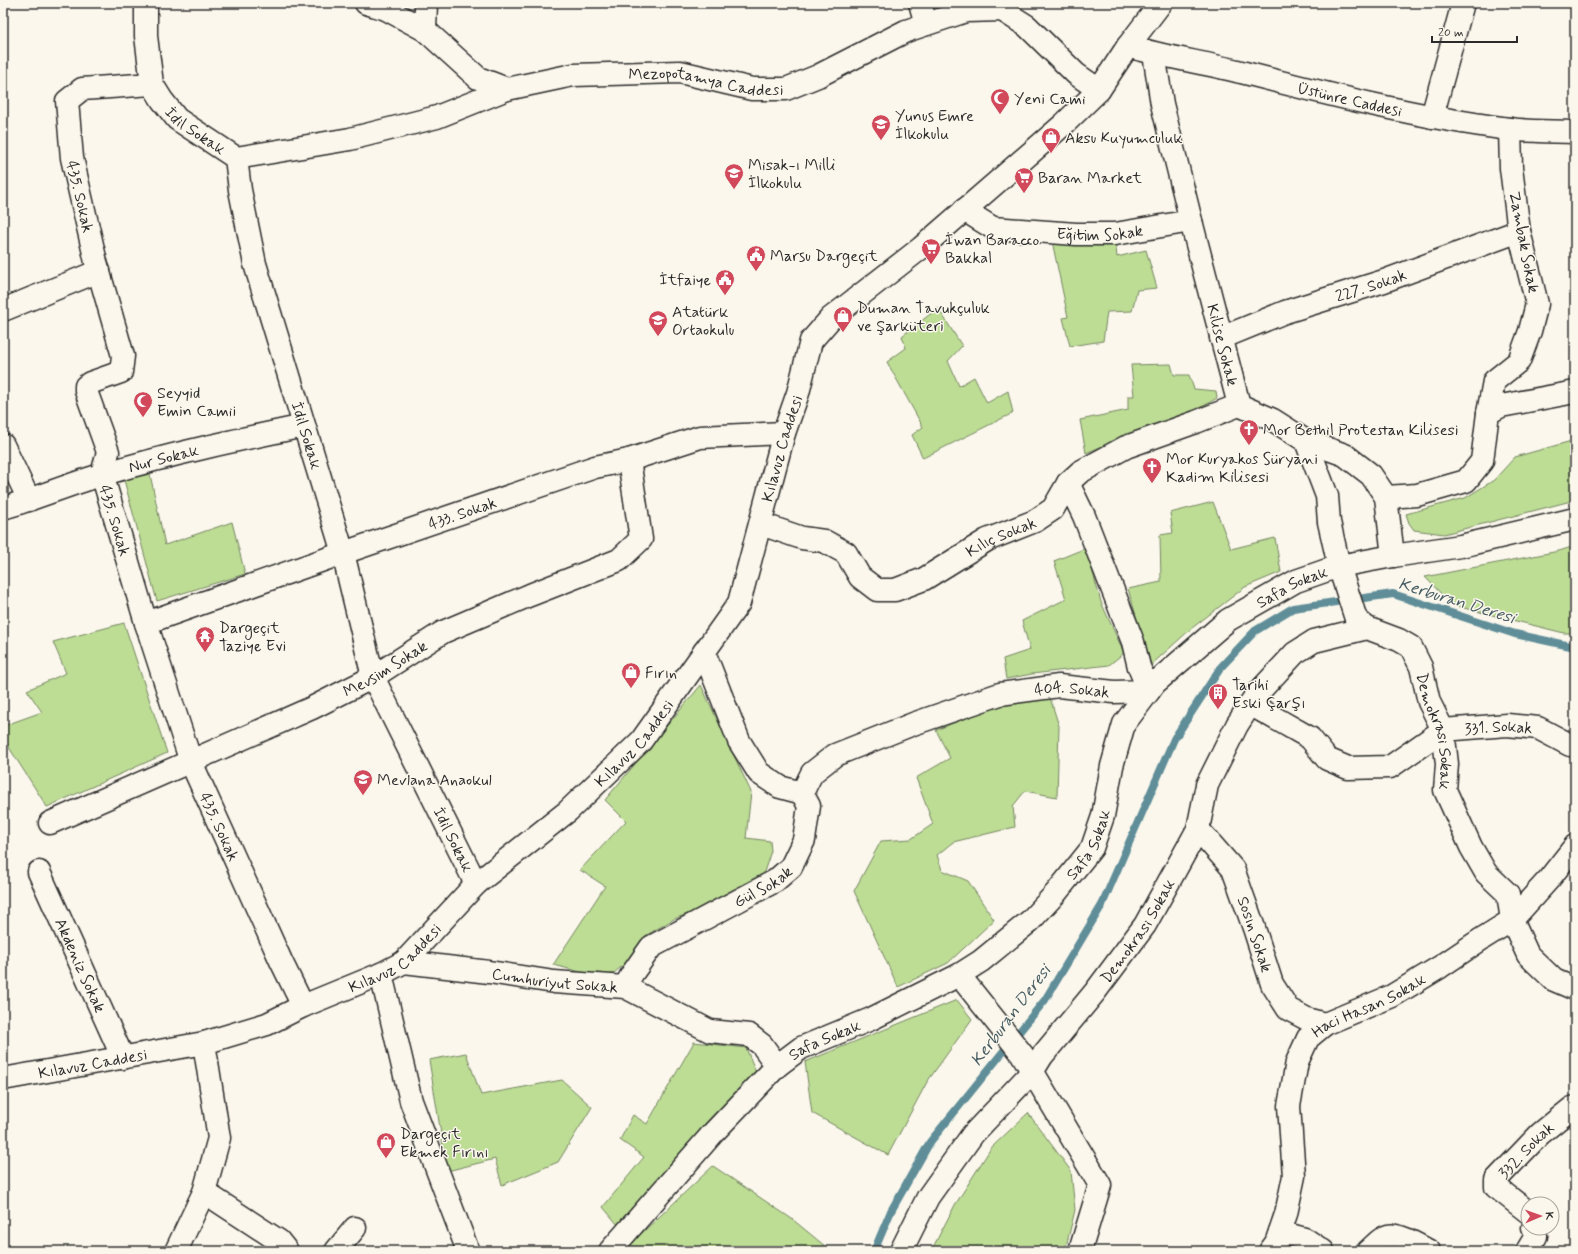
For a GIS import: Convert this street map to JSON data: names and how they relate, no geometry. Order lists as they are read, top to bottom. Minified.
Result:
{"streets":{"street":["Mezopotamya Caddesi","Üstünre Caddesi","İdil Sokak","435. Sokak","Eğitim Sokak","Zambak Sokak","227. Sokak","Kilise Sokak","Kılavuz Caddesi","Nur Sokak","433. Sokak","Kılıç Sokak","Safa Sokak","Mevsim Sokak","404. Sokak","331. Sokak","Demokrasi Sokak","Gül Sokak","Sosın Sokak","Akdeniz Sokak","Cumhuriyut Sokak","Haci Hasan Sokak","332. Sokak"]},"crossings":[["Mezopotamya Caddesi","İdil Sokak"],["Mezopotamya Caddesi","Kılavuz Caddesi"],["Üstünre Caddesi","Zambak Sokak"],["Üstünre Caddesi","Kilise Sokak"],["Üstünre Caddesi","Kılavuz Caddesi"],["İdil Sokak","435. Sokak"],["İdil Sokak","Kılavuz Caddesi"],["İdil Sokak","Nur Sokak"],["İdil Sokak","433. Sokak"],["İdil Sokak","Mevsim Sokak"],["435. Sokak","Kılavuz Caddesi"],["435. Sokak","Nur Sokak"],["435. Sokak","433. Sokak"],["435. Sokak","Mevsim Sokak"],["Eğitim Sokak","Kilise Sokak"],["Eğitim Sokak","Kılavuz Caddesi"],["Zambak Sokak","227. Sokak"],["Zambak Sokak","Kilise Sokak"],["227. Sokak","Kilise Sokak"],["Kilise Sokak","Kılıç Sokak"],["Kilise Sokak","Safa Sokak"],["Kılavuz Caddesi","433. Sokak"],["Kılavuz Caddesi","Kılıç Sokak"],["Kılavuz Caddesi","Akdeniz Sokak"],["Kılavuz Caddesi","Cumhuriyut Sokak"],["433. Sokak","Mevsim Sokak"],["Safa Sokak","404. Sokak"],["Safa Sokak","Cumhuriyut Sokak"],["404. Sokak","Gül Sokak"],["331. Sokak","Demokrasi Sokak"],["Demokrasi Sokak","Sosın Sokak"],["Demokrasi Sokak","Haci Hasan Sokak"],["Gül Sokak","Cumhuriyut Sokak"],["Sosın Sokak","Haci Hasan Sokak"]],"water":["Kerburan Deresi"],"places":{"mosque":["Yeni Cami","Seyyid Emin Camii"],"school or university":["Yunus Emre İlkokulu","Misak-ı Milli İlkokulu","Atatürk Ortaokulu","Mevlana Anaokul"],"shop":["Aksu Kuyumculuk","Duman Tavukçuluk ve Şarküteri","Fırın","Dargeçit Ekmek Fırını"],"supermarket":["Baran Market","İwan Baracco Bakkal"],"public building":["Marsu Dargeçit","İtfaiye"],"church":["Mor Bethil Protestan Kilisesi","Mor Kuryakos Süryani Kadim Kilisesi"],"temple":["Dargeçit Taziye Evi"],"building":["Tarihi Eski Çarşı"]},"scale_bar":"20 m","north":"right"}
